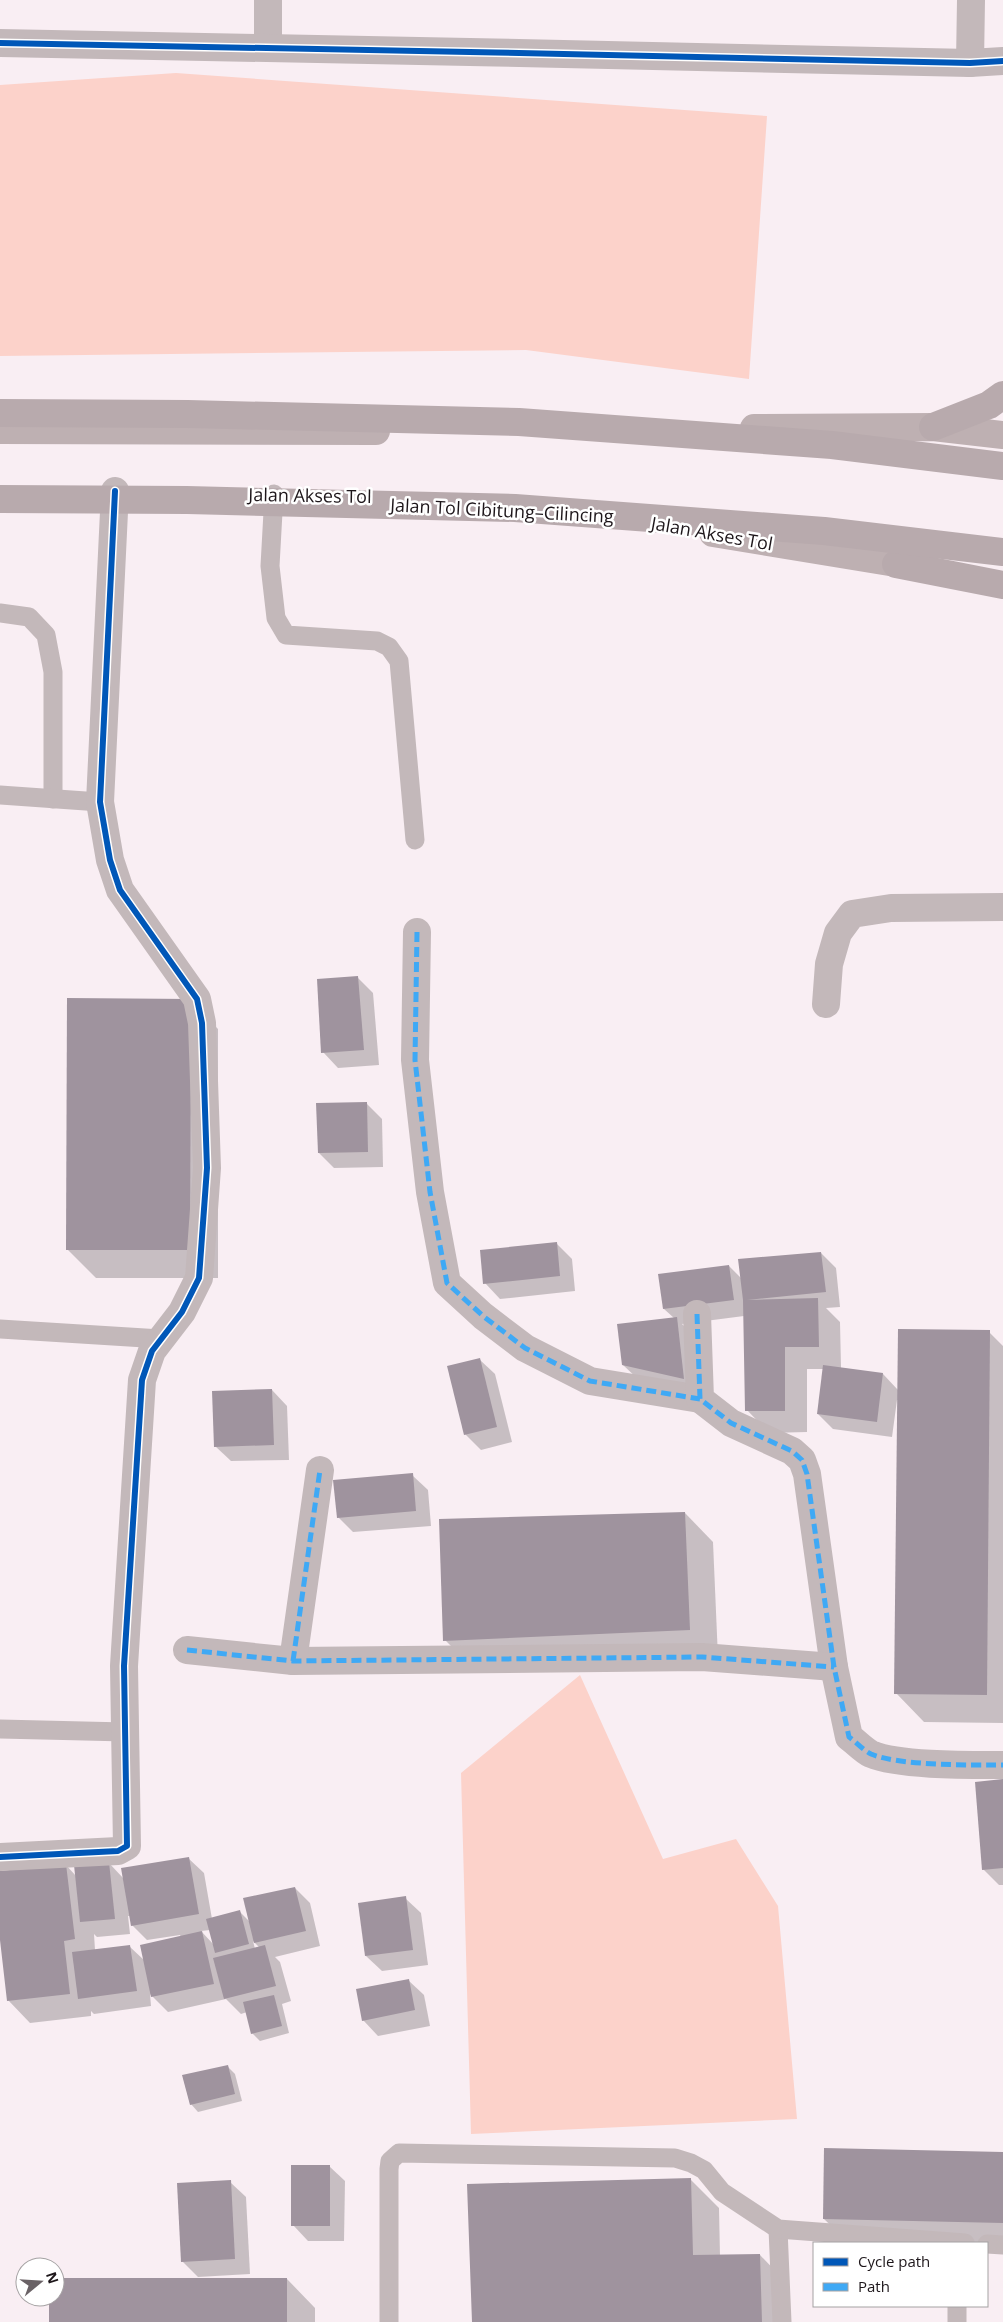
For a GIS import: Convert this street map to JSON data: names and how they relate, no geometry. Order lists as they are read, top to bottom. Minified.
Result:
{"streets":{"highway":["Jalan Tol Cibitung–Cilincing"],"main road":["Jalan Akses Tol"]},"legend":["Cycle path","Path"],"north":"right"}
